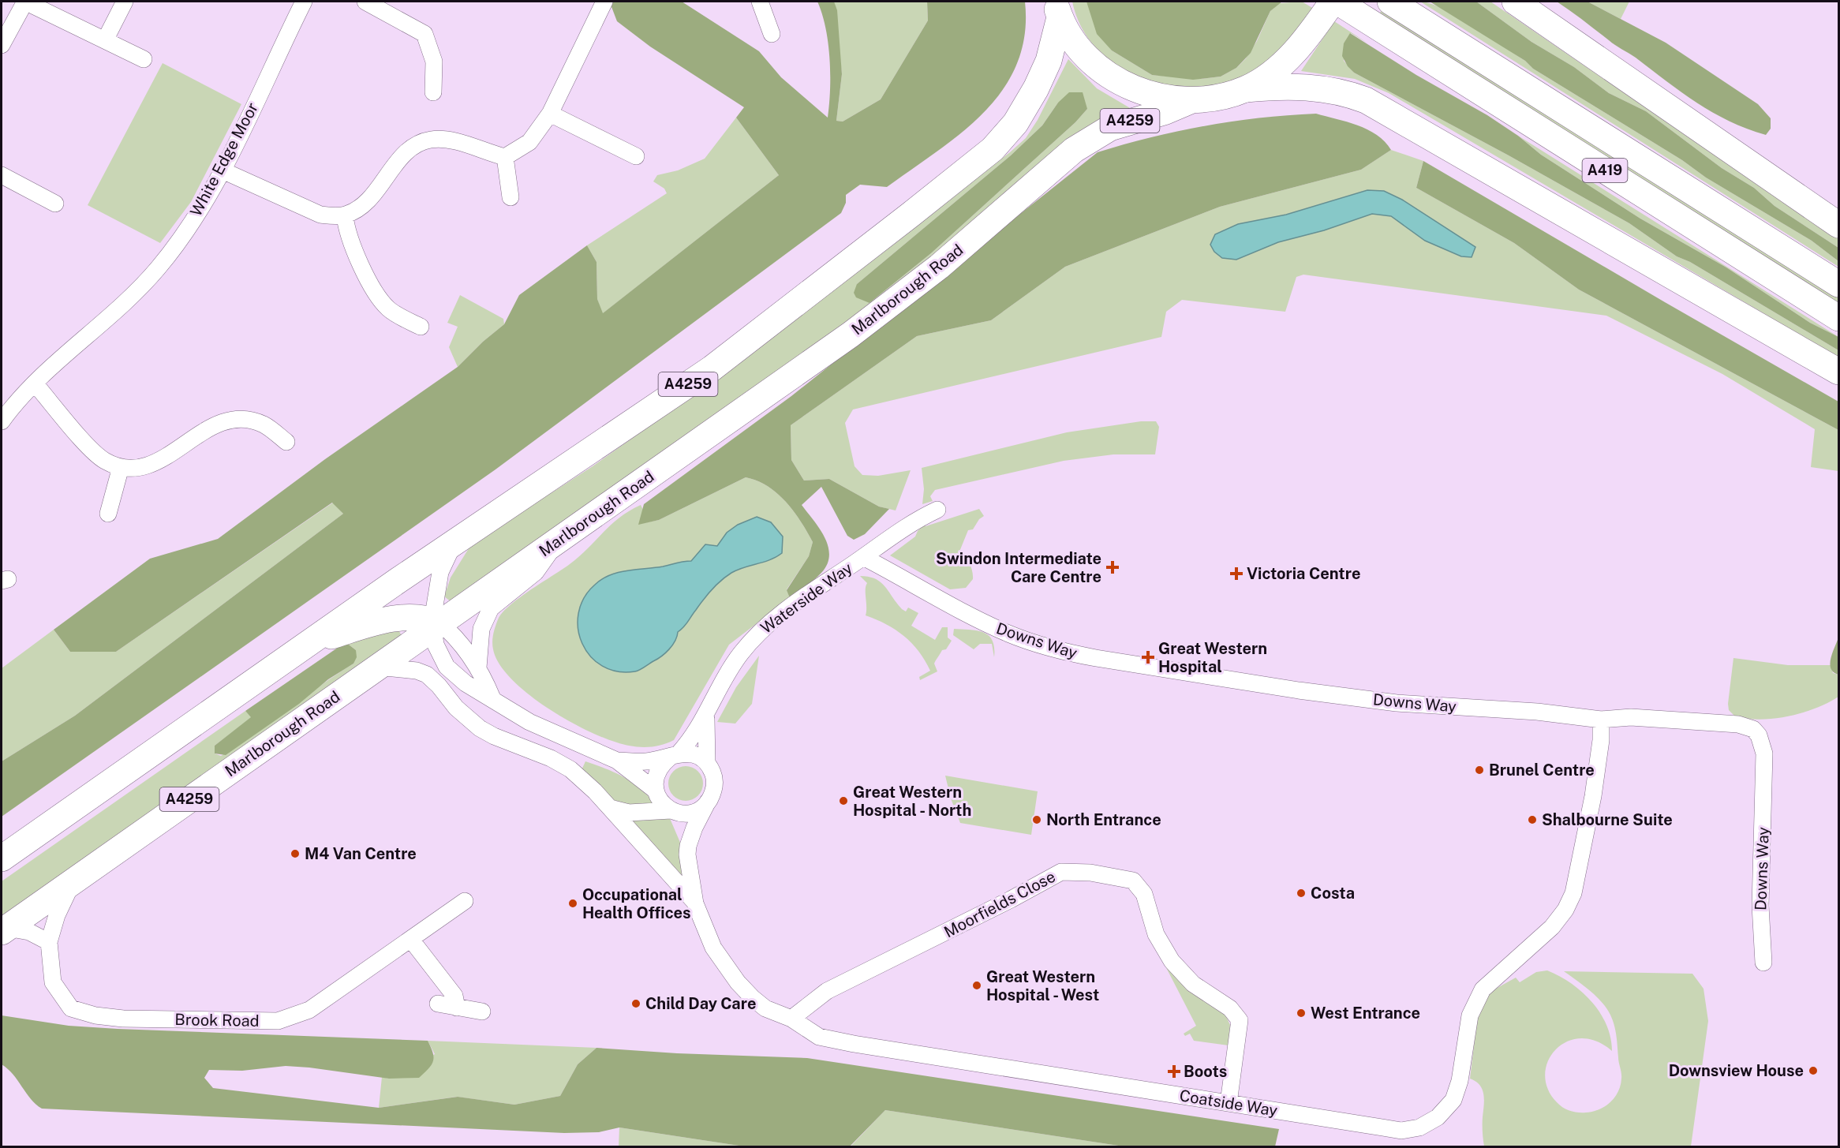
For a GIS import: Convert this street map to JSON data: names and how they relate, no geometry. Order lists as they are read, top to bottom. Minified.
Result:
{"streets":{"main road":["A4259","A419","Marlborough Road"],"street":["White Edge Moor","Waterside Way","Downs Way","Moorfields Close","Brook Road","Coatside Way"]},"crossings":[["Marlborough Road","Brook Road"],["Waterside Way","Downs Way"],["Waterside Way","Coatside Way"],["Downs Way","Coatside Way"],["Moorfields Close","Coatside Way"]],"places":{"health":["Swindon Intermediate Care Centre","Victoria Centre","Great Western Hospital","Boots"],"other":["Brunel Centre","Great Western Hospital - North","North Entrance","Shalbourne Suite","M4 Van Centre","Costa","Occupational Health Offices","Great Western Hospital - West","Child Day Care","West Entrance","Downsview House"]}}
